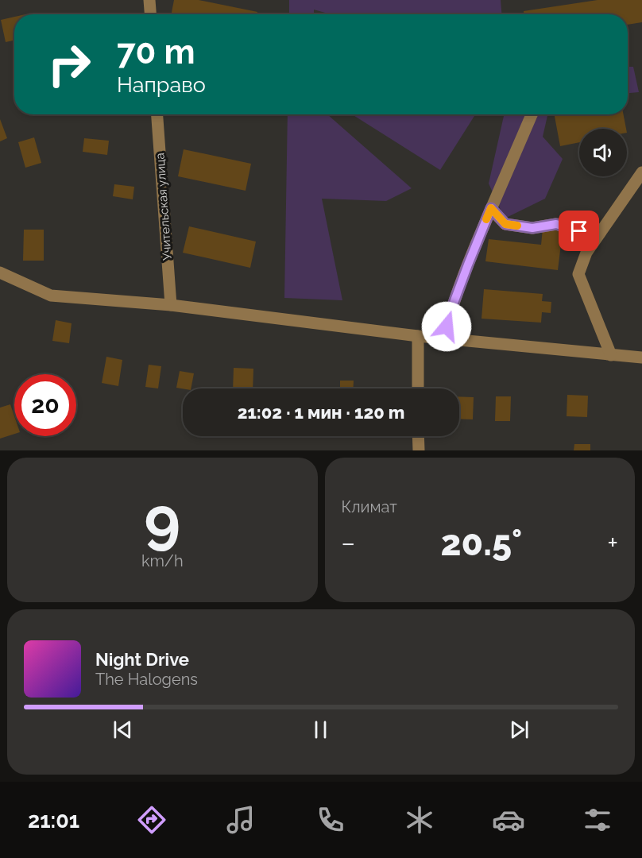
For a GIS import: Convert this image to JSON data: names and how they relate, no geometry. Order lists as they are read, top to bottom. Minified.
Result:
{"streets":{"street":["Учительская улица"]},"page":{"turn":["70 m","Направо"],"limit":"20","trip":"21:02 · 1 мин · 120 m","tile":[["9","km/h"],"Климат"],"heat":["−","20.5°","+"],"song":["Night Drive","The Halogens"],"tabs":"21:01"}}
